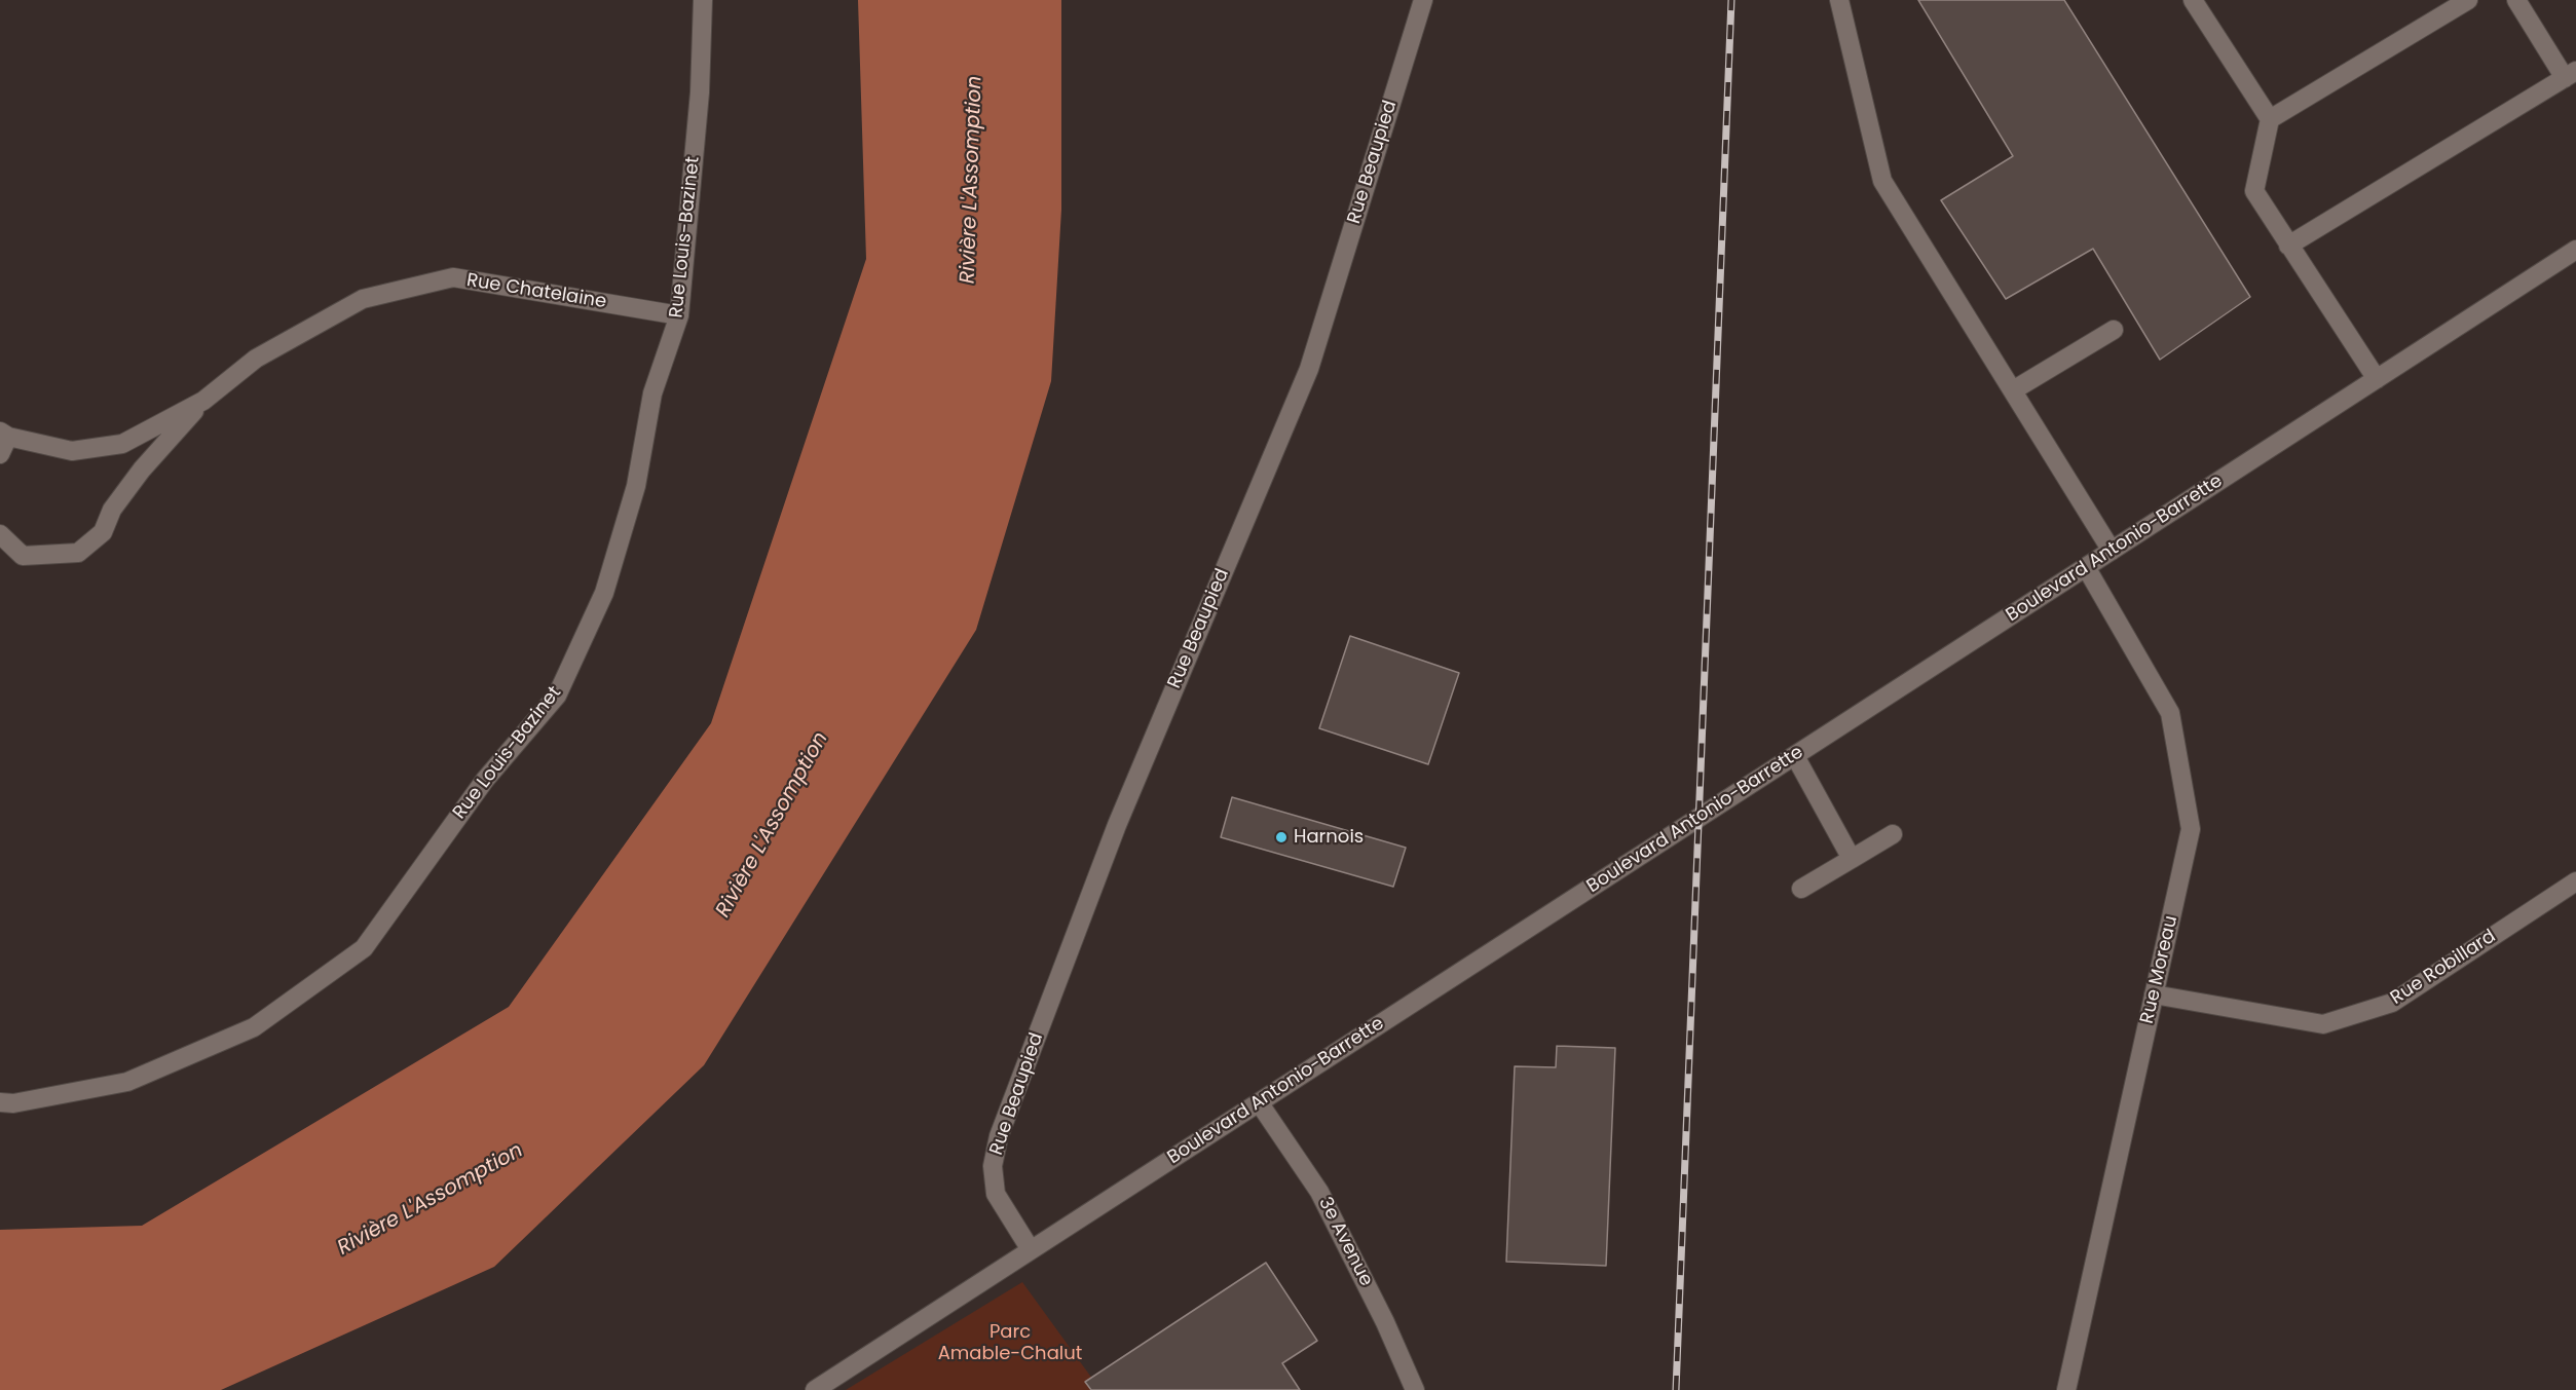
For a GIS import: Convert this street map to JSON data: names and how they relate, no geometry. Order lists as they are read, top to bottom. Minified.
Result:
{"streets":{"street":["Rue Beaupied","Rue Louis-Bazinet","Rue Chatelaine","Boulevard Antonio-Barrette","Rue Robillard","Rue Moreau","3e Avenue"]},"crossings":[["Rue Beaupied","Boulevard Antonio-Barrette"],["Rue Louis-Bazinet","Rue Chatelaine"],["Boulevard Antonio-Barrette","Rue Moreau"],["Boulevard Antonio-Barrette","3e Avenue"],["Rue Robillard","Rue Moreau"]],"water":["Rivière L'Assomption"],"parks":["Parc Amable-Chalut"],"places":["Harnois"]}
